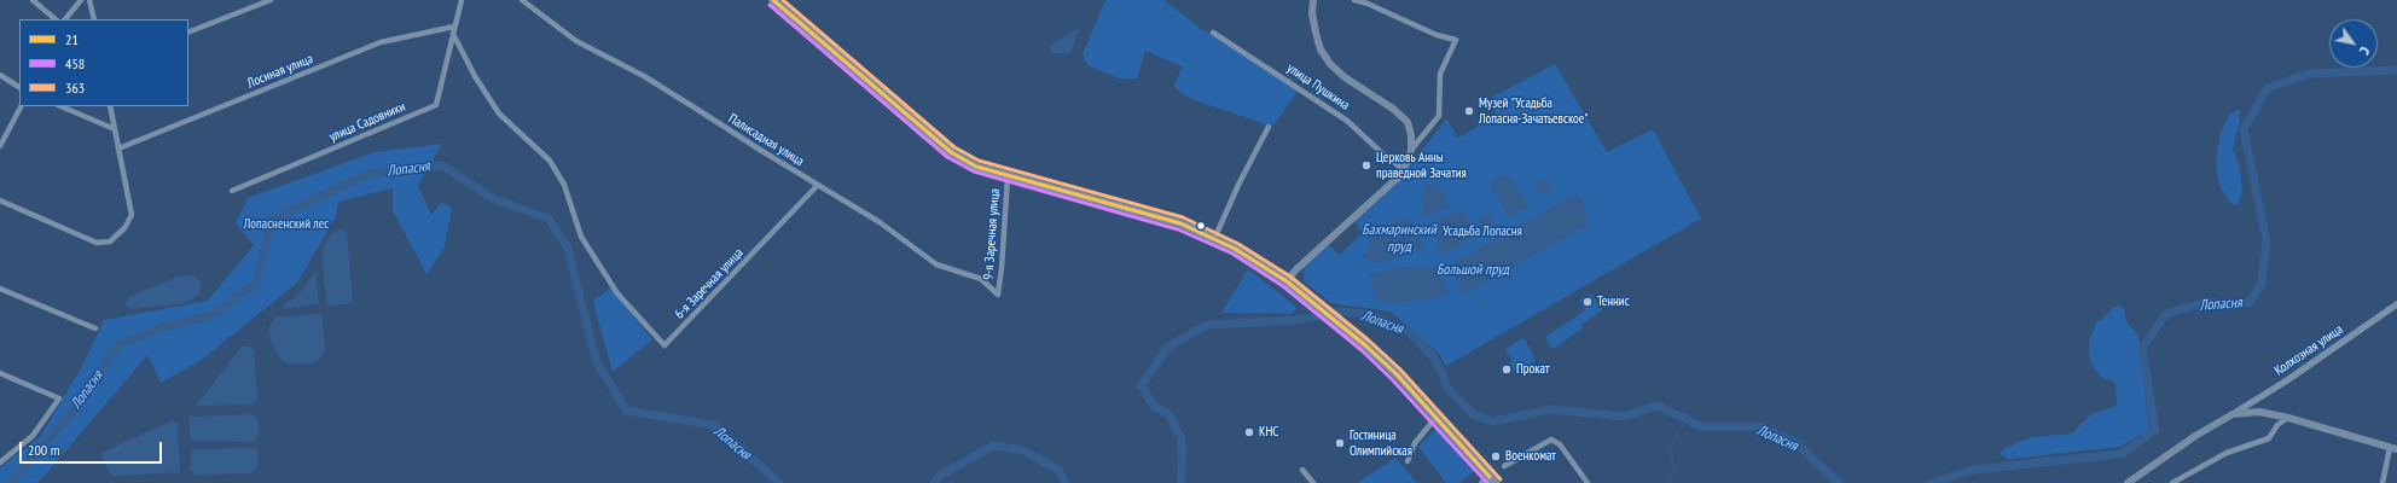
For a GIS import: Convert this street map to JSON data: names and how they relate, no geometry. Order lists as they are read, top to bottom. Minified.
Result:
{"streets":{"main road":["улица Пушкина","Колхозная улица"],"street":["Лосиная улица","улица Садовники","Палисадная улица","9-я Заречная улица","6-я Заречная улица"]},"crossings":[["Лосиная улица","улица Садовники"],["улица Садовники","6-я Заречная улица"],["Палисадная улица","9-я Заречная улица"],["Палисадная улица","6-я Заречная улица"]],"water":["Лопасня","Бахмаринский пруд","Большой пруд"],"parks":["Лопасненский лес","Усадьба Лопасня"],"places":["Музей \"Усадьба Лопасня-Зачатьевское\"","Церковь Анны праведной Зачатия","Теннис","Прокат","КНС","Гостиница Олимпийская","Военкомат"],"lines":["transit line 21","transit line 363","transit line 458"],"legend":["21","458","363"],"scale_bar":"200 m","north":"bottom right"}
